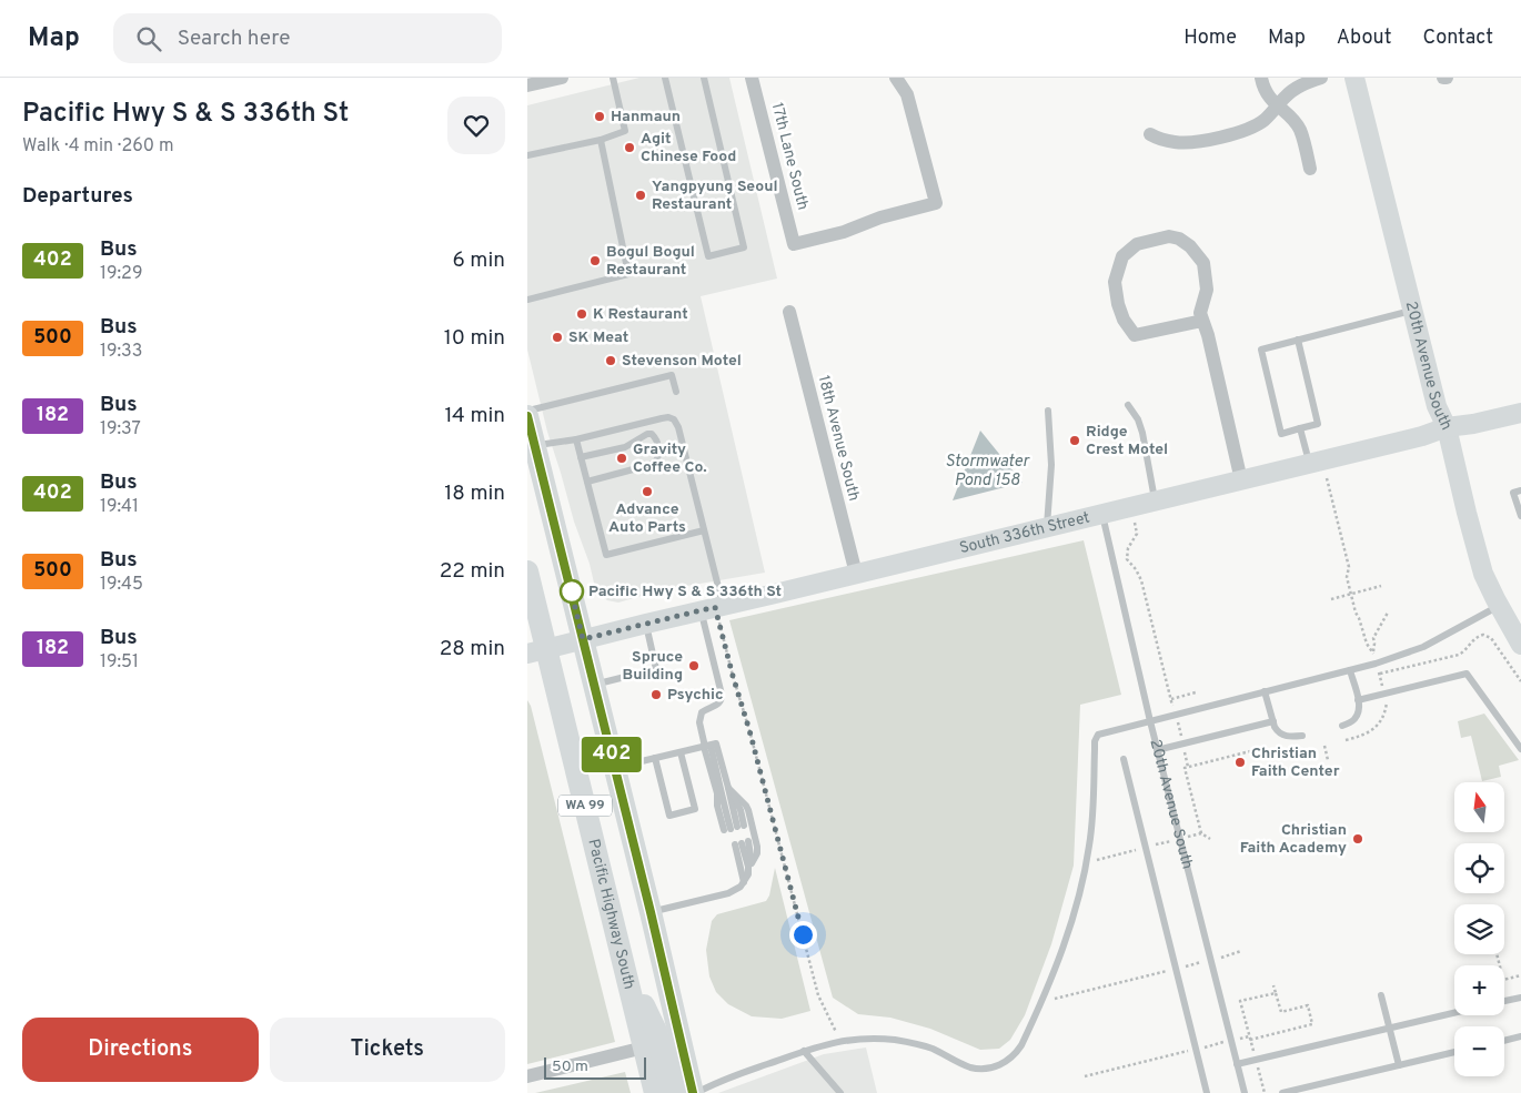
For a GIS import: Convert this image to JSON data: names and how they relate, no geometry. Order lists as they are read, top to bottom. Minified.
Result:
{"streets":{"main road":["20th Avenue South","South 336th Street","WA 99","Pacific Highway South"],"street":["17th Lane South","18th Avenue South"]},"crossings":[["20th Avenue South","South 336th Street"],["18th Avenue South","South 336th Street"],["South 336th Street","WA 99"],["South 336th Street","Pacific Highway South"]],"water":["Stormwater Pond 158"],"places":["Hanmaun","Agit Chinese Food","Yangpyung Seoul Restaurant","Bogul Bogul Restaurant","K Restaurant","SK Meat","Stevenson Motel","Ridge Crest Motel","Gravity Coffee Co.","Advance Auto Parts","Pacific Hwy S & S 336th St","Spruce Building","Psychic","Christian Faith Center","Christian Faith Academy"],"lines":["bus line 402"],"scale_bar":"50 m","north":"top","page":{"header":"Map","search":"Search here","nav":["Home","Map","About","Contact"],"heading":[["Pacific Hwy S & S 336th St","Walk · 4 min · 260 m"],"Departures"],"on_map":"402","list":[{"mark":"402","name":"Bus","note":"19:29","value":"6 min"},{"mark":"500","name":"Bus","note":"19:33","value":"10 min"},{"mark":"182","name":"Bus","note":"19:37","value":"14 min"},{"mark":"402","name":"Bus","note":"19:41","value":"18 min"},{"mark":"500","name":"Bus","note":"19:45","value":"22 min"},{"mark":"182","name":"Bus","note":"19:51","value":"28 min"}],"map_buttons":["+","−"],"buttons":["Directions","Tickets"],"scale":"50 m"}}
